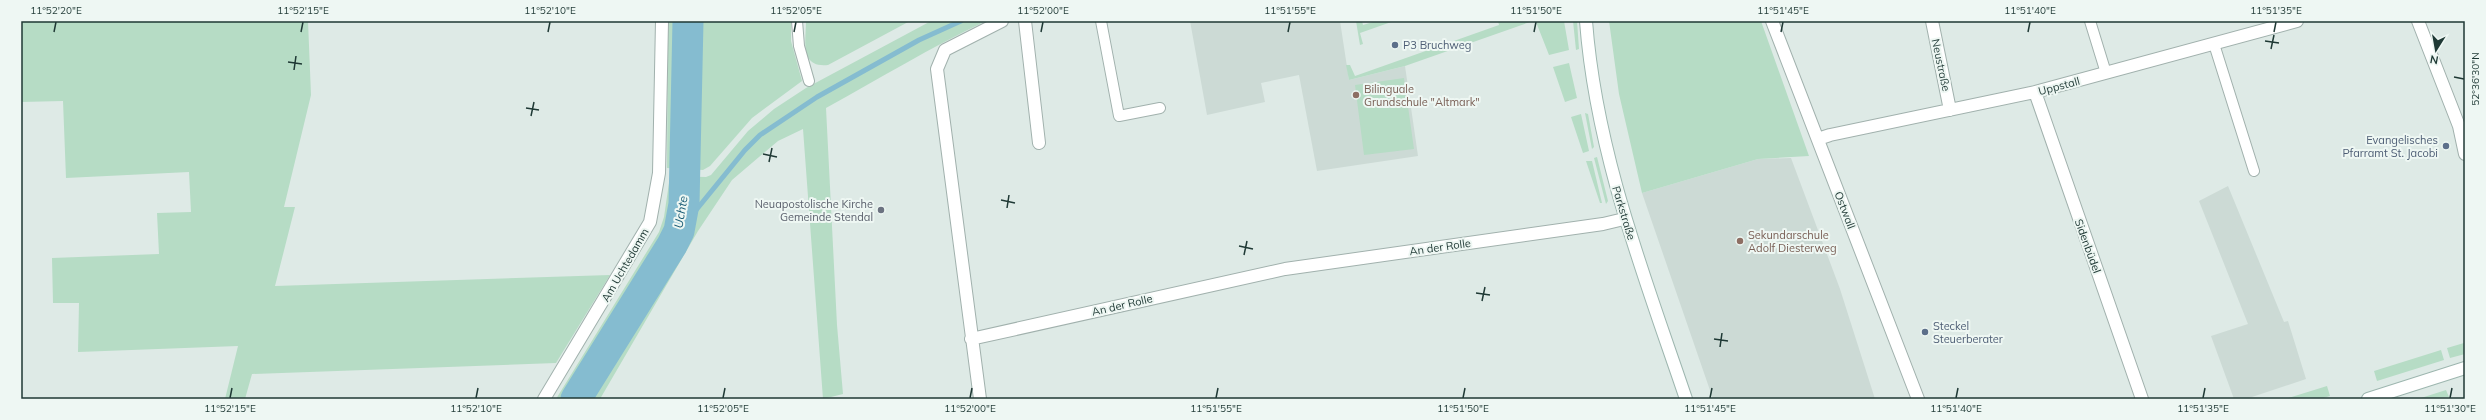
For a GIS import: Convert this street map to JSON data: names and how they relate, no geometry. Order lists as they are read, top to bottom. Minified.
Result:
{"streets":{"street":["Neustraße","Uppstall","Ostwall","Parkstraße","Sidenbüdel","An der Rolle","Am Uchtedamm"]},"crossings":[["Neustraße","Uppstall"],["Uppstall","Ostwall"],["Uppstall","Sidenbüdel"],["Parkstraße","An der Rolle"]],"water":["Uchte"],"places":["P3 Bruchweg","Bilinguale Grundschule \"Altmark\"","Evangelisches Pfarramt St. Jacobi","Neuapostolische Kirche Gemeinde Stendal","Sekundarschule Adolf Diesterweg","Steckel Steuerberater"],"north":"bottom","coordinates":["11°52'20\"E","11°52'15\"E","11°52'10\"E","11°52'05\"E","11°52'00\"E","11°51'55\"E","11°51'50\"E","11°51'45\"E","11°51'40\"E","11°51'35\"E","52°36'30\"N","11°51'30\"E"]}
